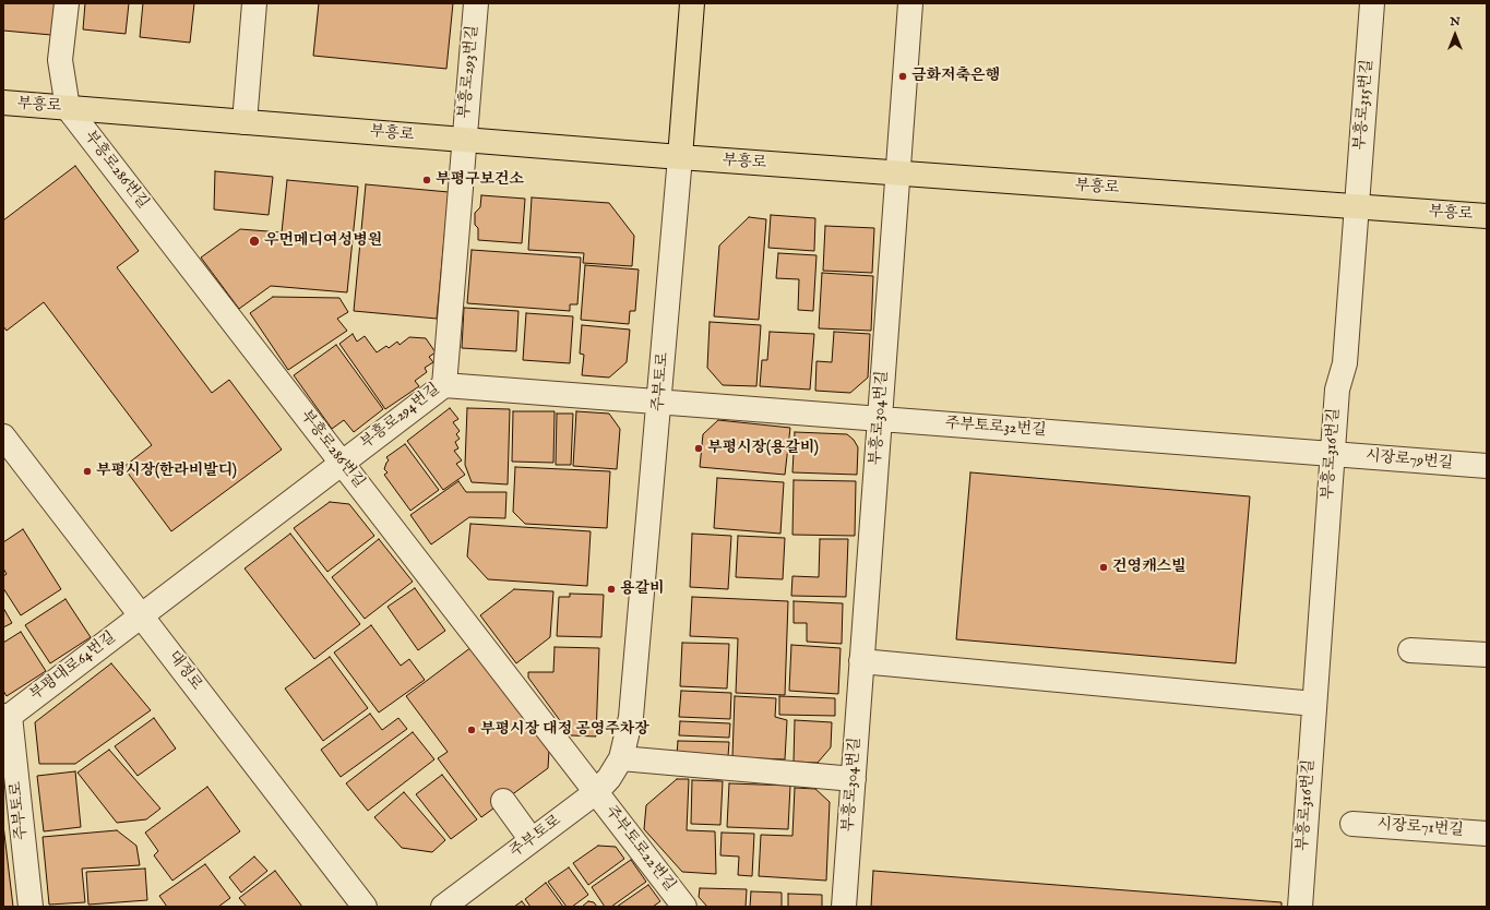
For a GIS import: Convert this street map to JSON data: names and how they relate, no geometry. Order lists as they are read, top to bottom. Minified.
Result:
{"streets":{"main road":["부흥로","주부토로"],"street":["부흥로293번길","부흥로315번길","부흥로286번길","부흥로294번길","부흥로304번길","주부토로32번길","부흥로316번길","시장로79번길","부평대로64번길","대정로","시장로71번길","주부토로22번길"]},"crossings":[["부흥로293번길","부흥로"],["부흥로293번길","부흥로294번길"],["부흥로315번길","부흥로"],["부흥로315번길","부흥로316번길"],["부흥로","부흥로286번길"],["부흥로","주부토로"],["부흥로","부흥로294번길"],["부흥로","부흥로304번길"],["부흥로","부흥로316번길"],["부흥로286번길","주부토로"],["부흥로286번길","부흥로294번길"],["부흥로286번길","주부토로22번길"],["주부토로","주부토로32번길"],["주부토로","부평대로64번길"],["주부토로","주부토로22번길"],["부흥로294번길","주부토로32번길"],["부흥로294번길","부평대로64번길"],["부흥로294번길","대정로"],["부흥로304번길","주부토로32번길"],["주부토로32번길","부흥로316번길"],["주부토로32번길","시장로79번길"],["부흥로316번길","시장로79번길"],["부평대로64번길","대정로"]],"places":["금화저축은행","부평구보건소","우먼메디여성병원","부평시장(용갈비)","부평시장(한라비발디)","건영캐스빌","용갈비","부평시장 대정 공영주차장"],"north":"top"}
